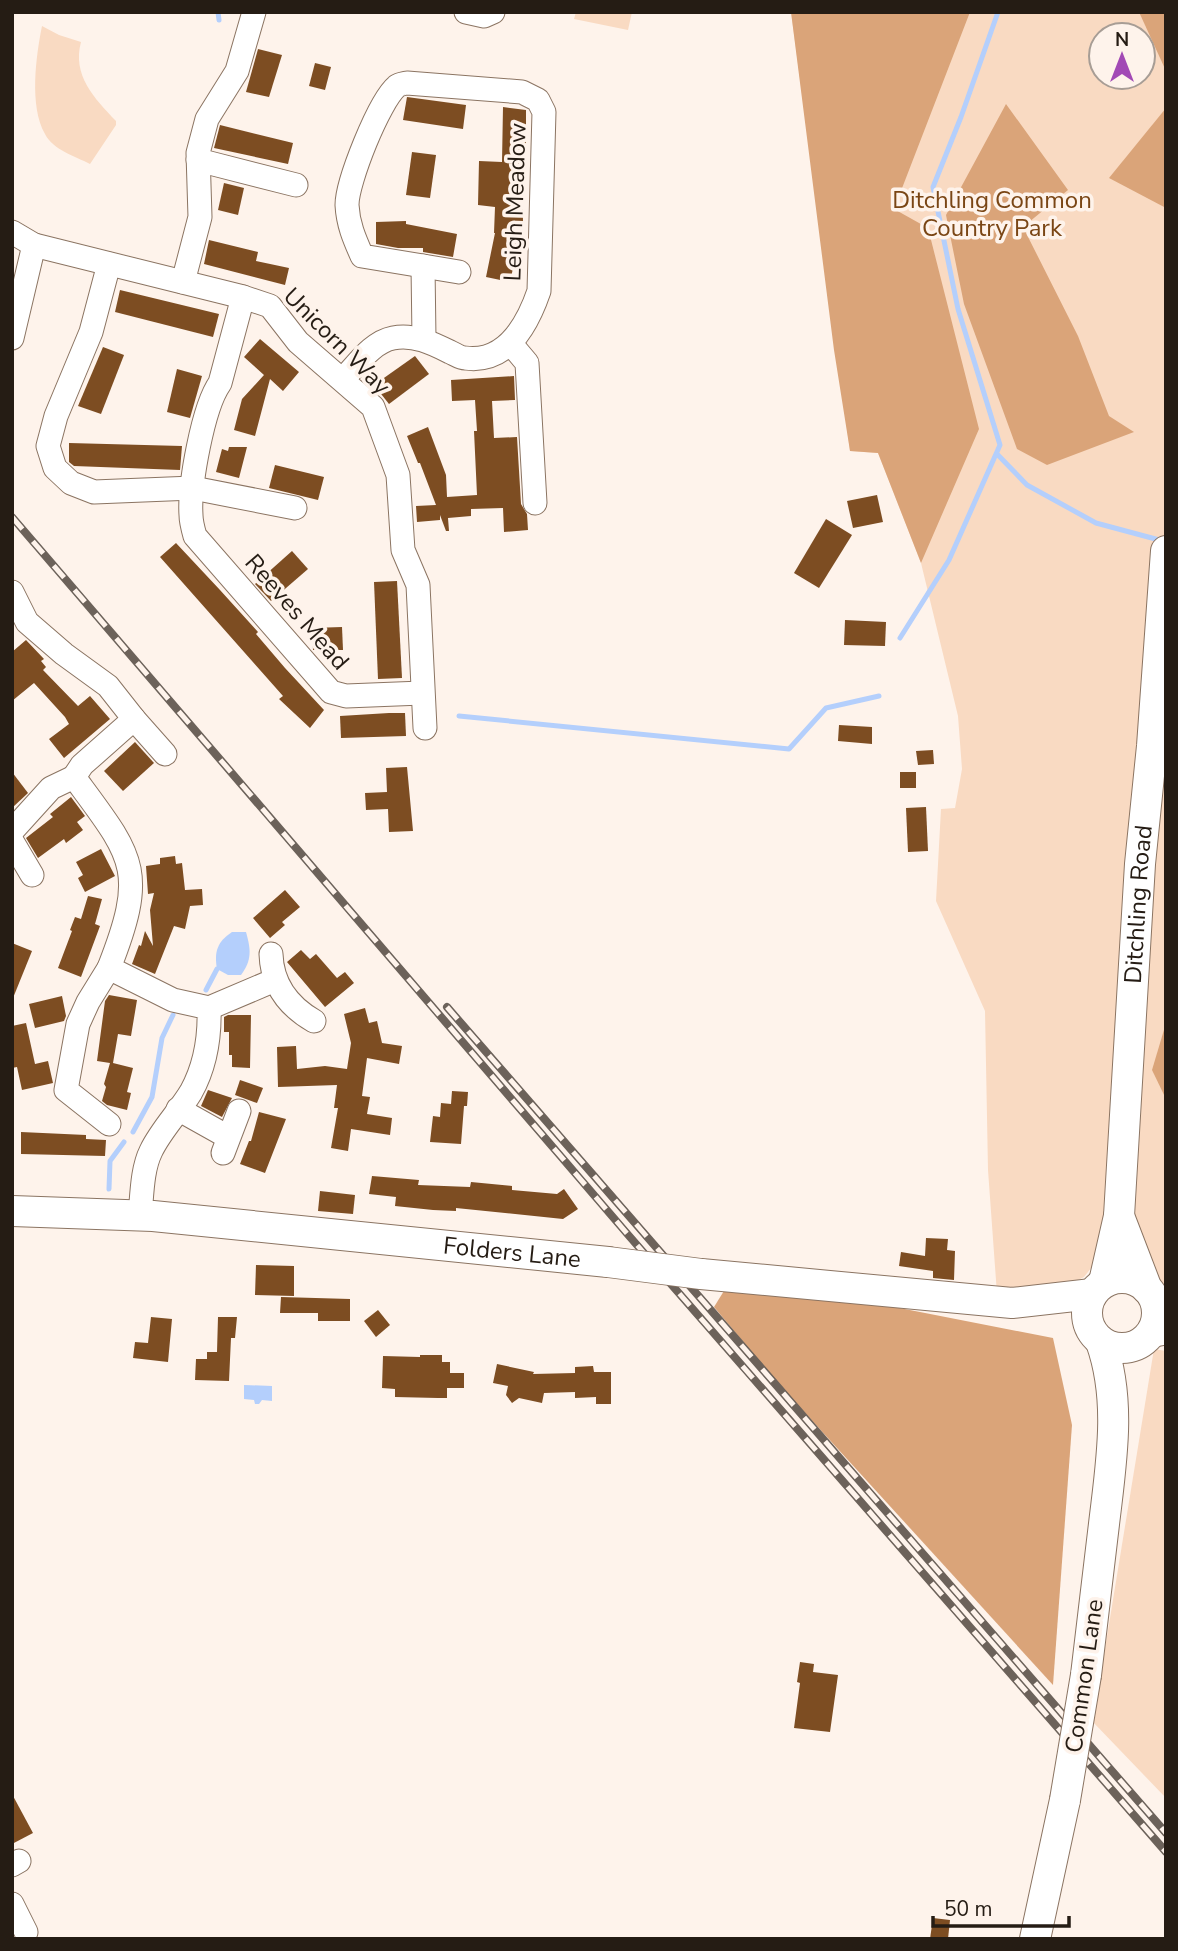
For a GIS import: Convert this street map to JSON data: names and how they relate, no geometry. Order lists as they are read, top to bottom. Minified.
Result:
{"streets":{"main road":["Ditchling Road","Folders Lane","Common Lane"],"street":["Leigh Meadow","Unicorn Way","Reeves Mead"]},"crossings":[["Unicorn Way","Reeves Mead"],["Ditchling Road","Folders Lane"],["Ditchling Road","Common Lane"],["Folders Lane","Common Lane"]],"parks":["Ditchling Common Country Park"],"scale_bar":"50 m","north":"top"}
